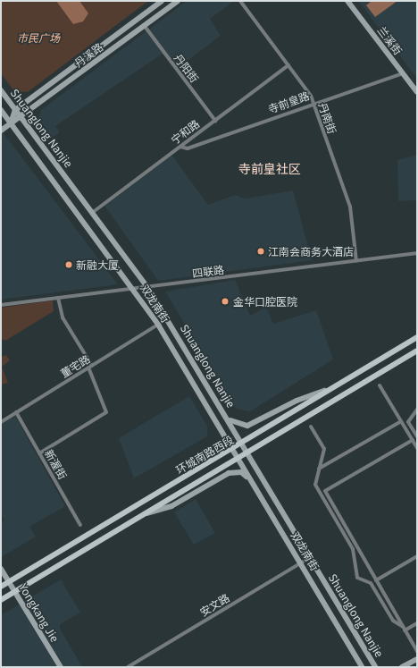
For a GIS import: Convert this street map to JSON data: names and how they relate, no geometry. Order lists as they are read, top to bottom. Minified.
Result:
{"streets":{"main road":["兰溪街","丹溪路","Shuanglong Nanjie","双龙南街","环城南路西段","Yongkang Jie"],"street":["丹阳街","寺前皇路","丹南街","宁和路","四联路","董宅路","新渥街","安文路"]},"crossings":[["兰溪街","寺前皇路"],["丹溪路","丹阳街"],["丹溪路","Shuanglong Nanjie"],["丹溪路","双龙南街"],["丹阳街","宁和路"],["寺前皇路","丹南街"],["寺前皇路","宁和路"],["丹南街","宁和路"],["丹南街","四联路"],["Shuanglong Nanjie","宁和路"],["Shuanglong Nanjie","四联路"],["Shuanglong Nanjie","环城南路西段"],["Shuanglong Nanjie","安文路"],["四联路","双龙南街"],["双龙南街","董宅路"],["双龙南街","环城南路西段"],["双龙南街","安文路"],["董宅路","新渥街"],["环城南路西段","Yongkang Jie"]],"districts":["寺前皇社区"],"parks":["市民广场"],"places":["江南会商务大酒店","新融大厦","金华口腔医院"]}
